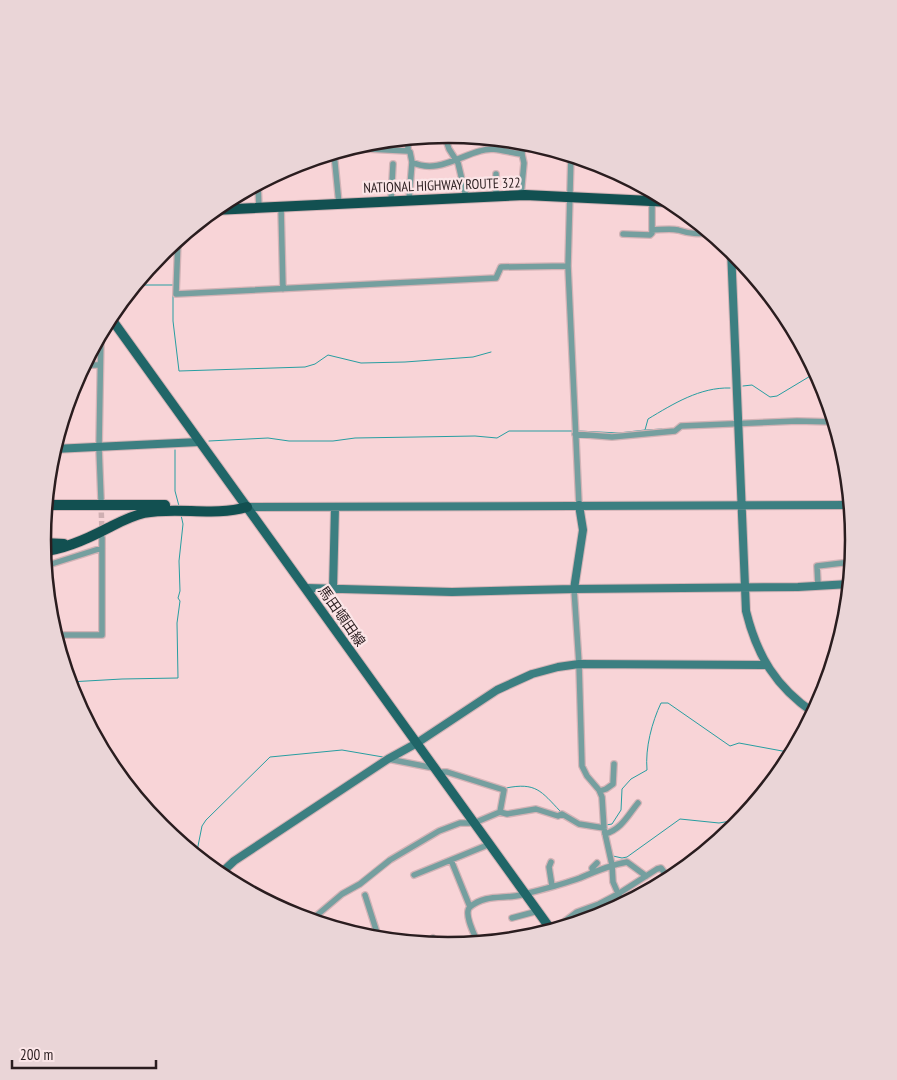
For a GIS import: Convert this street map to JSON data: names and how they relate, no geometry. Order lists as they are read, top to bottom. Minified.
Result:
{"streets":{"highway":["NATIONAL HIGHWAY ROUTE 322"],"main road":["馬田頓田線"]},"scale_bar":"200 m"}
